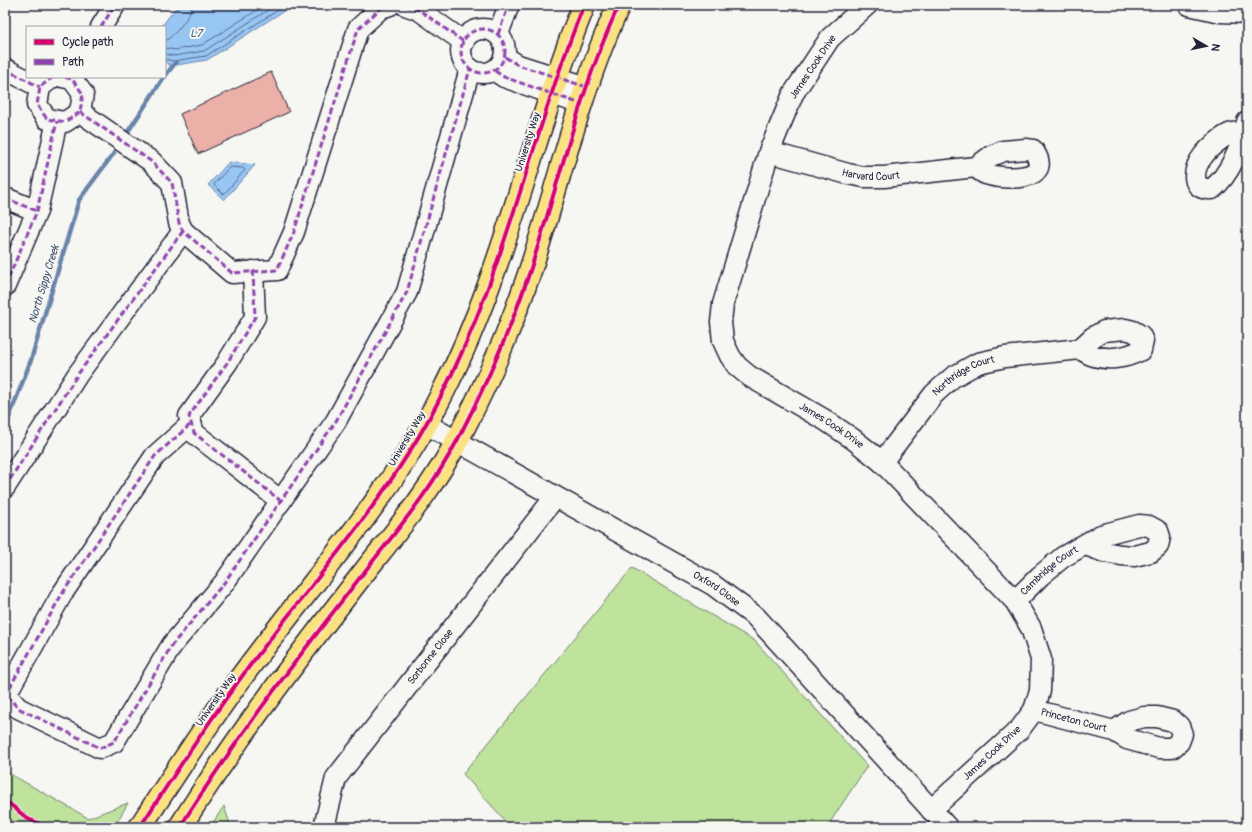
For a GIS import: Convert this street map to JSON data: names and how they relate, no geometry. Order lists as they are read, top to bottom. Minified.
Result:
{"streets":{"main road":["University Way"],"street":["James Cook Drive","Harvard Court","Northridge Court","Cambridge Court","Oxford Close","Sorbonne Close","Princeton Court"]},"crossings":[["James Cook Drive","Harvard Court"],["James Cook Drive","Northridge Court"],["James Cook Drive","Cambridge Court"],["James Cook Drive","Oxford Close"],["James Cook Drive","Princeton Court"],["University Way","Oxford Close"],["Oxford Close","Sorbonne Close"]],"water":["L7","North Sippy Creek"],"legend":["Cycle path","Path"],"north":"right"}
